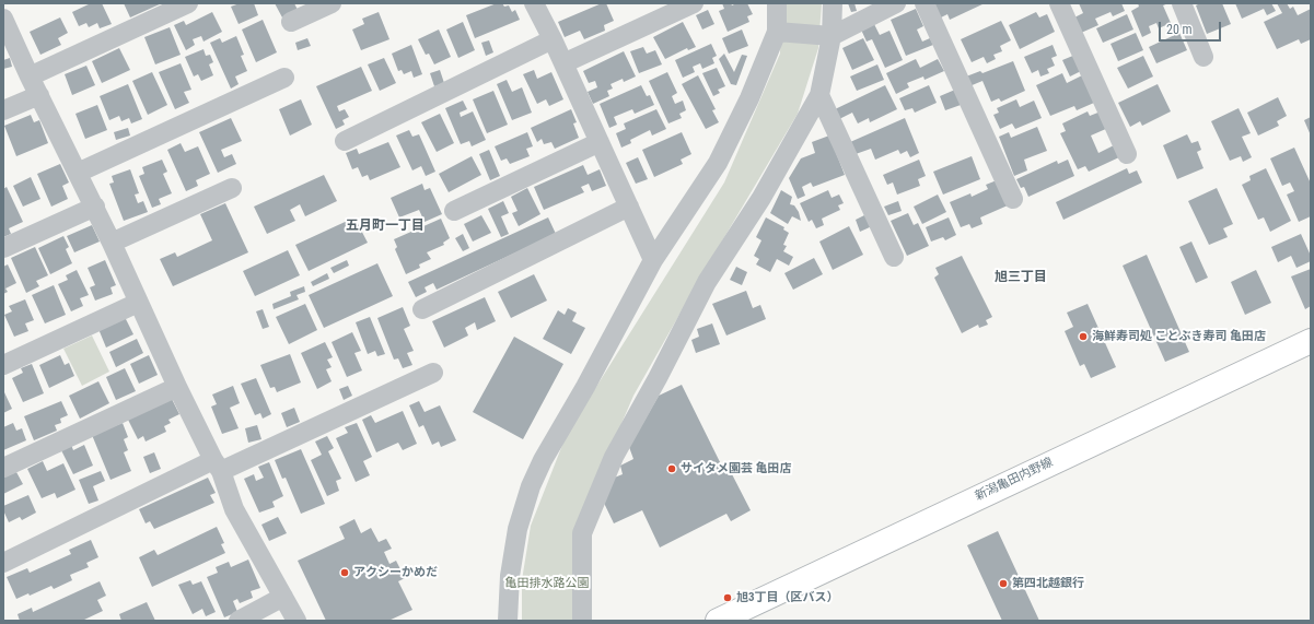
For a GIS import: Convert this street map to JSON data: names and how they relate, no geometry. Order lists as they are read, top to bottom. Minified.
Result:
{"streets":{"main road":["新潟亀田内野線"]},"districts":["五月町一丁目","旭三丁目"],"parks":["亀田排水路公園"],"places":["海鮮寿司処 ことぶき寿司 亀田店","サイタメ園芸 亀田店","アクシーかめだ","第四北越銀行","旭3丁目（区バス）"],"scale_bar":"20 m"}
